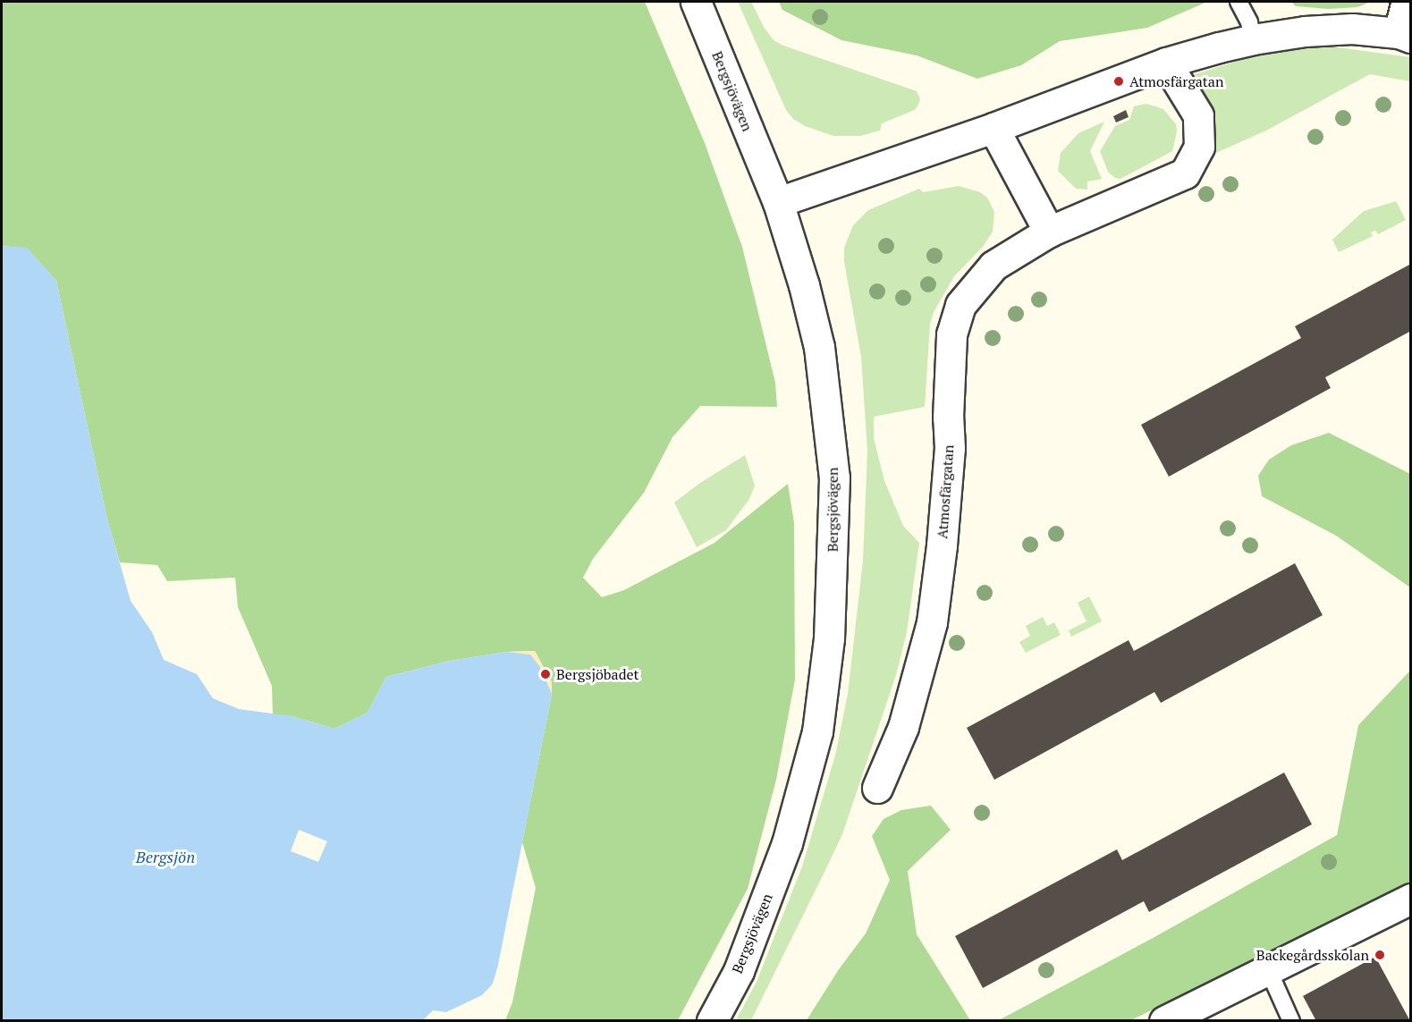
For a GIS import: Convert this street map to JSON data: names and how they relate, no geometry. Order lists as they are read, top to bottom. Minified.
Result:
{"streets":{"street":["Bergsjövägen","Atmosfärgatan"]},"water":["Bergsjön"],"places":["Atmosfärgatan","Bergsjöbadet","Backegårdsskolan"]}
